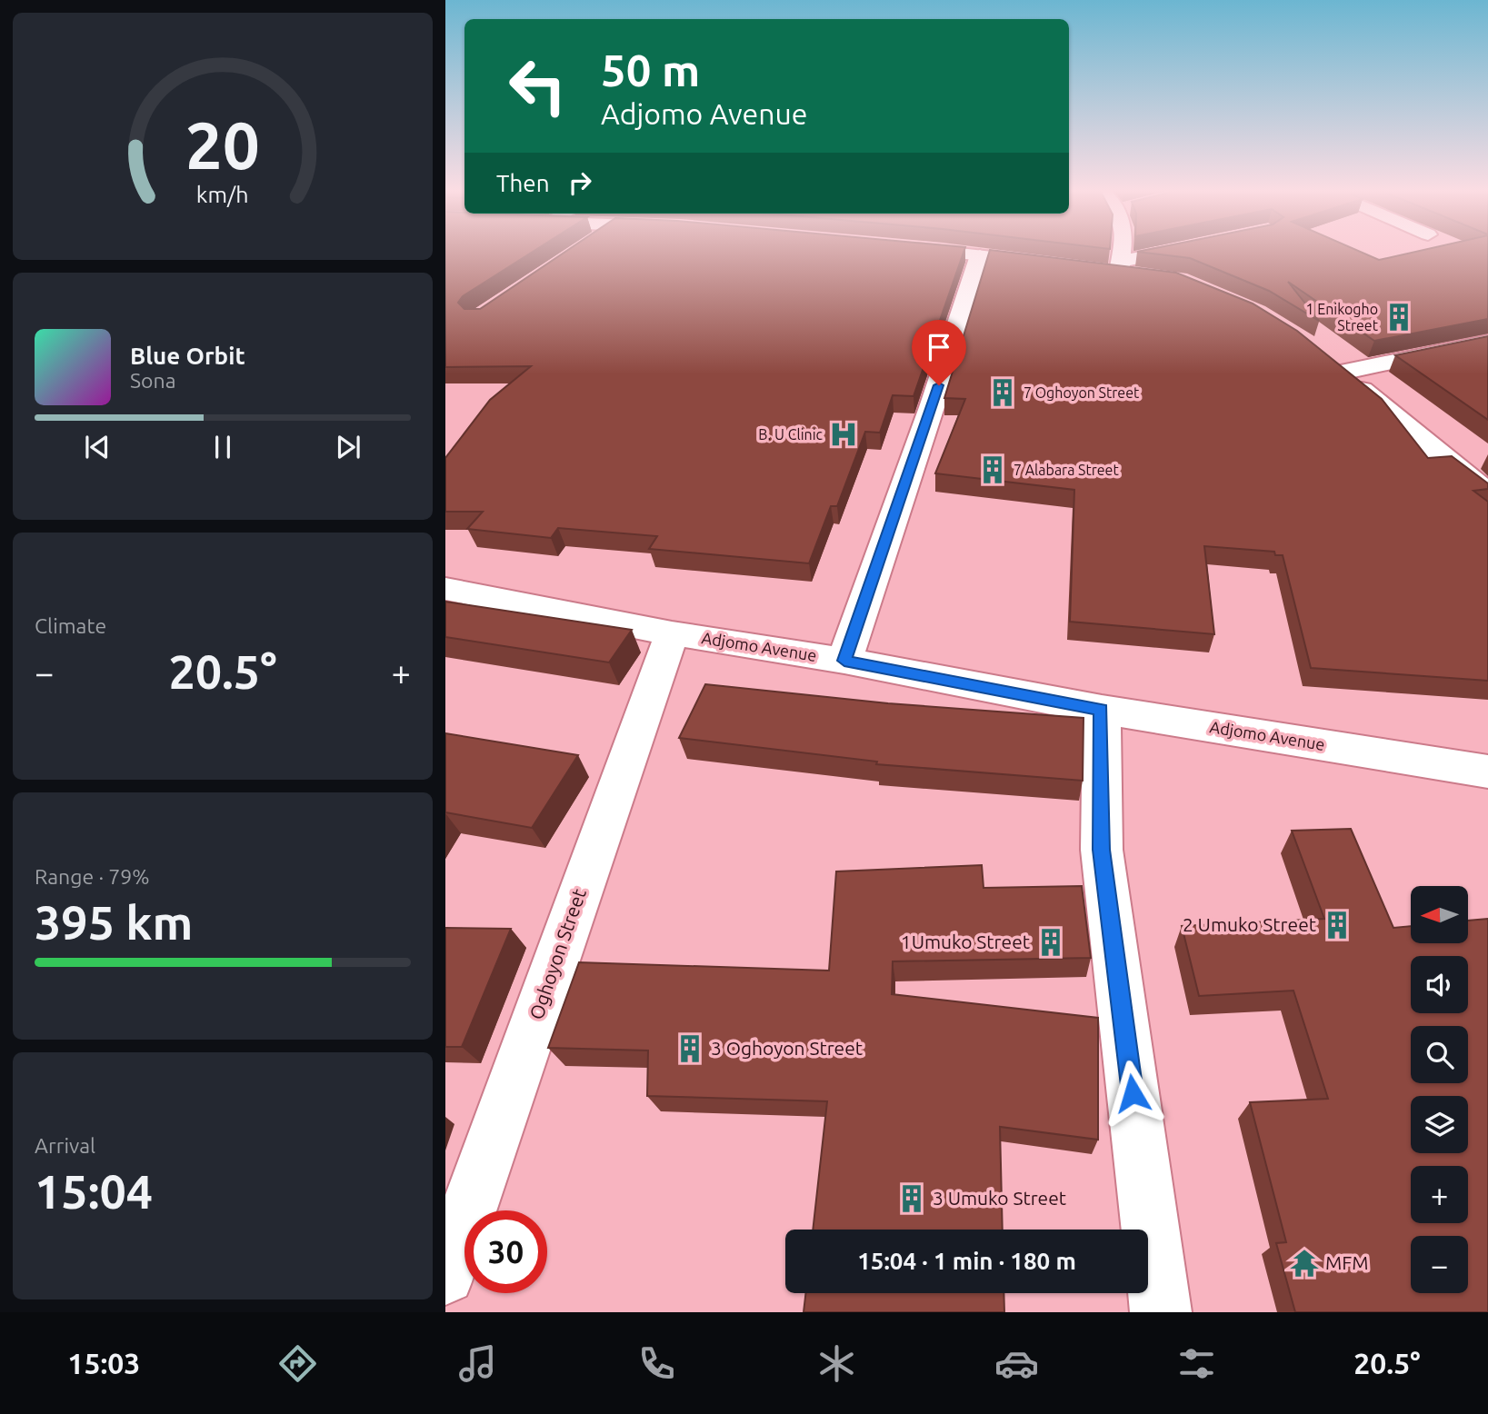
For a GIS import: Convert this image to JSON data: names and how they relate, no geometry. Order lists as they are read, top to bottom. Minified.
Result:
{"streets":{"street":["Adjomo Avenue","Oghoyon Street"]},"crossings":[["Adjomo Avenue","Oghoyon Street"]],"places":{"building":["1 Enikogho Street","7 Oghoyon Street","7 Alabara Street","2 Umuko Street","1Umuko Street","3 Oghoyon Street","3 Umuko Street"],"hospital":["B. U Clinic"],"temple":["MFM"]},"north":"left","page":{"turn":["50 m","Adjomo Avenue"],"then":"Then","song":["Blue Orbit","Sona"],"tile":["Climate",["Range · 79%","395 km"],["Arrival","15:04"]],"heat":["−","20.5°","+"],"map_buttons":["+","−"],"limit":"30","trip":"15:04 · 1 min · 180 m","tabs":["15:03","20.5°"],"gauge":["20","km/h"]}}
